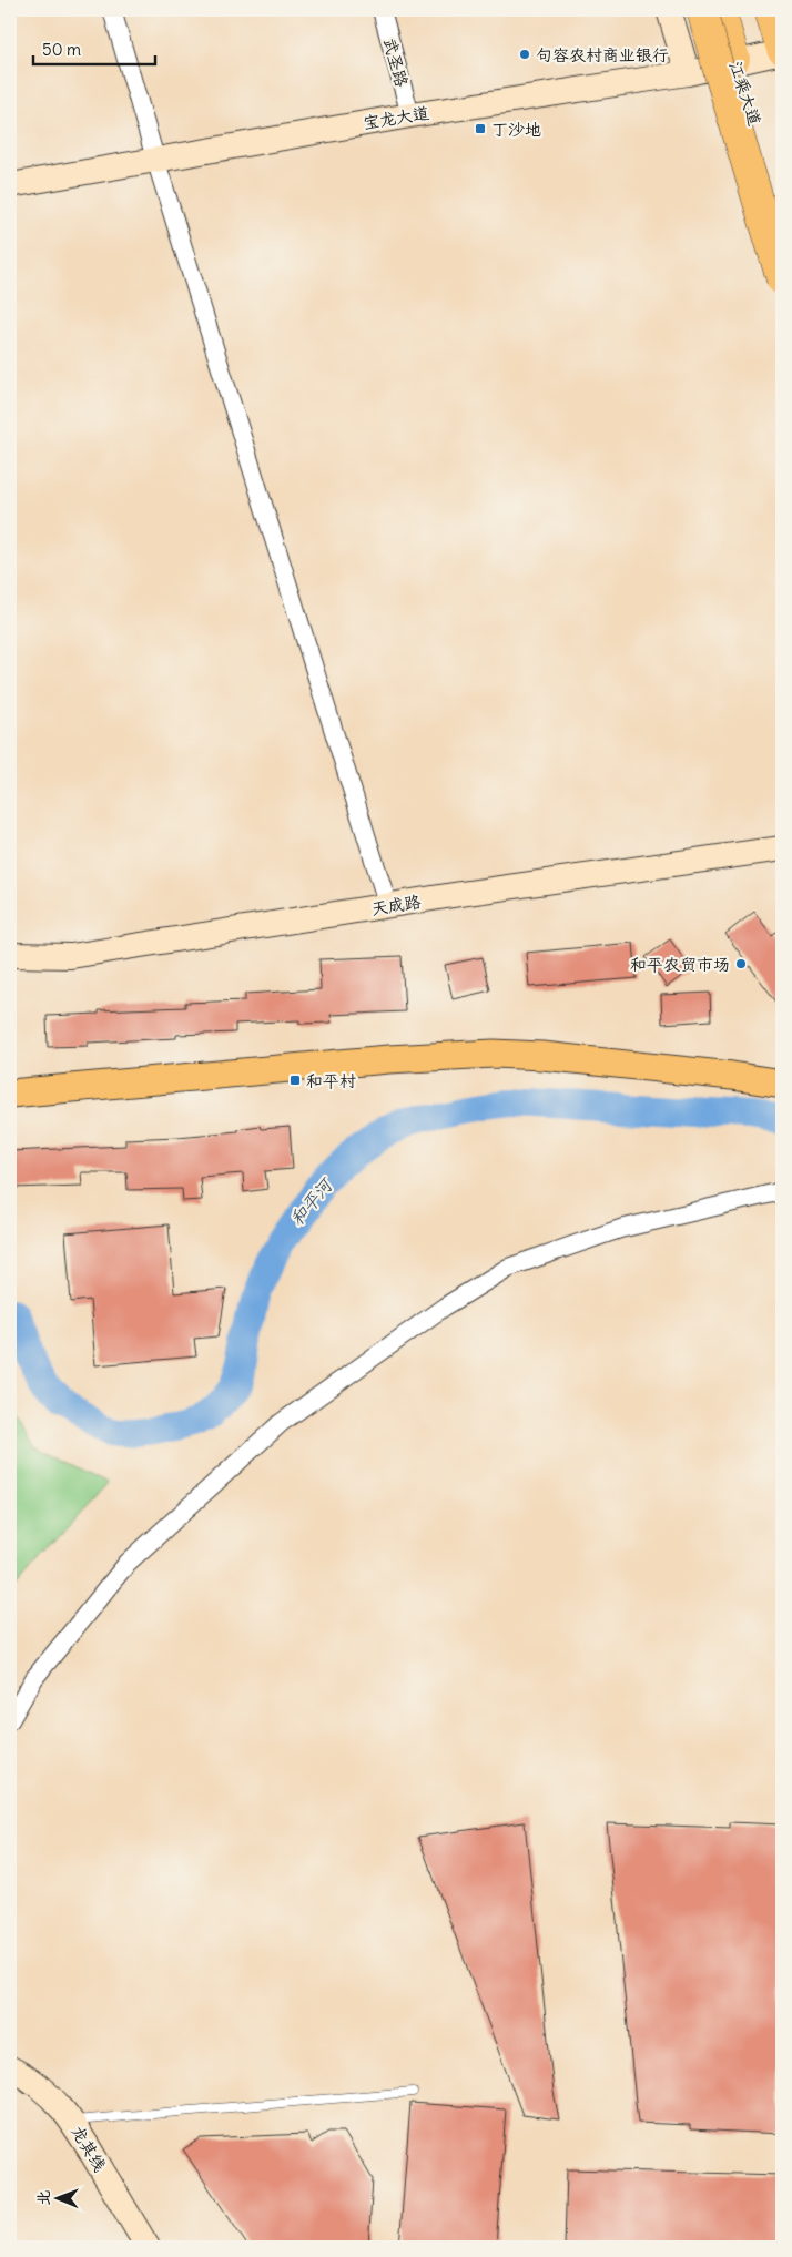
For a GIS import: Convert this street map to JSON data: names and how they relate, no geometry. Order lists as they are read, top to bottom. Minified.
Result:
{"streets":{"highway":["江乘大道"],"street":["武圣路","宝龙大道","天成路","龙其线"]},"crossings":[["武圣路","宝龙大道"]],"water":["和平河"],"places":{"other":["句容农村商业银行","和平农贸市场"],"transit":["丁沙地","和平村"]},"scale_bar":"50 m","north":"left"}
